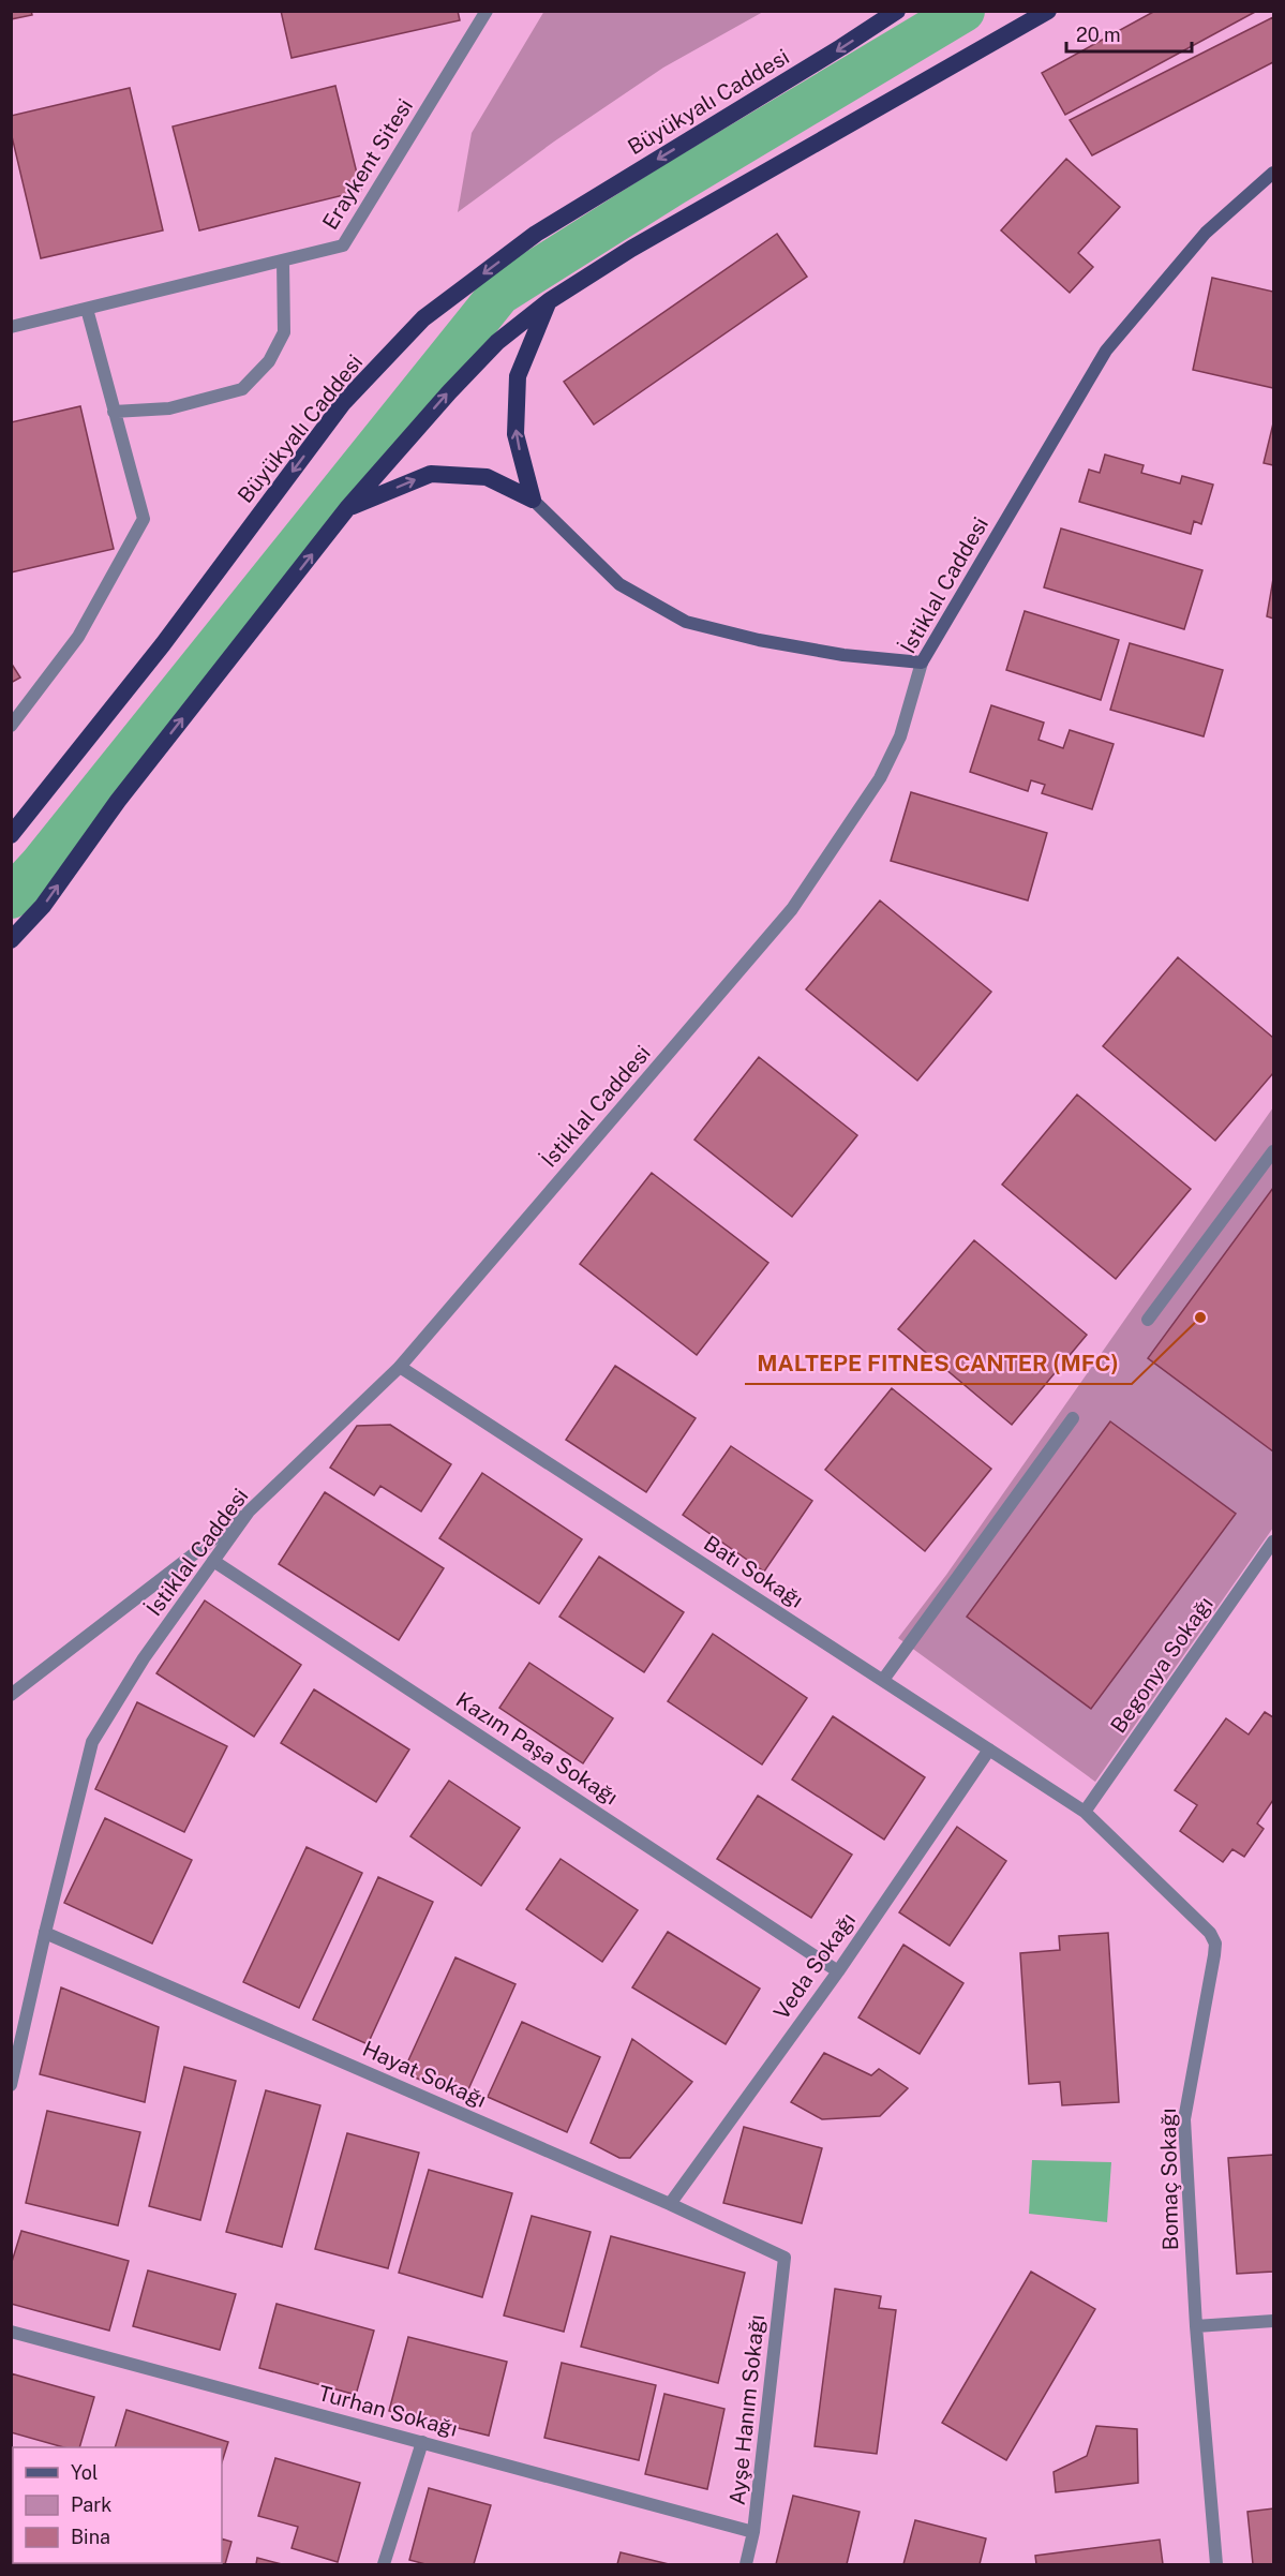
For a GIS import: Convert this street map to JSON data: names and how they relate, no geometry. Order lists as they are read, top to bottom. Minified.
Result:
{"streets":{"highway":["Büyükyalı Caddesi"],"main road":["İstiklal Caddesi"],"street":["Eraykent Sitesi","Batı Sokağı","Begonya Sokağı","Kazım Paşa Sokağı","Veda Sokağı","Hayat Sokağı","Bomaç Sokağı","Ayşe Hanım Sokağı","Turhan Sokağı"]},"crossings":[["İstiklal Caddesi","Batı Sokağı"],["İstiklal Caddesi","Kazım Paşa Sokağı"],["İstiklal Caddesi","Hayat Sokağı"],["Batı Sokağı","Begonya Sokağı"],["Batı Sokağı","Veda Sokağı"],["Batı Sokağı","Bomaç Sokağı"],["Begonya Sokağı","Bomaç Sokağı"],["Kazım Paşa Sokağı","Veda Sokağı"],["Veda Sokağı","Hayat Sokağı"],["Hayat Sokağı","Ayşe Hanım Sokağı"],["Ayşe Hanım Sokağı","Turhan Sokağı"]],"places":["MALTEPE FITNES CANTER (MFC)"],"legend":["Yol","Park","Bina"],"scale_bar":"20 m"}
